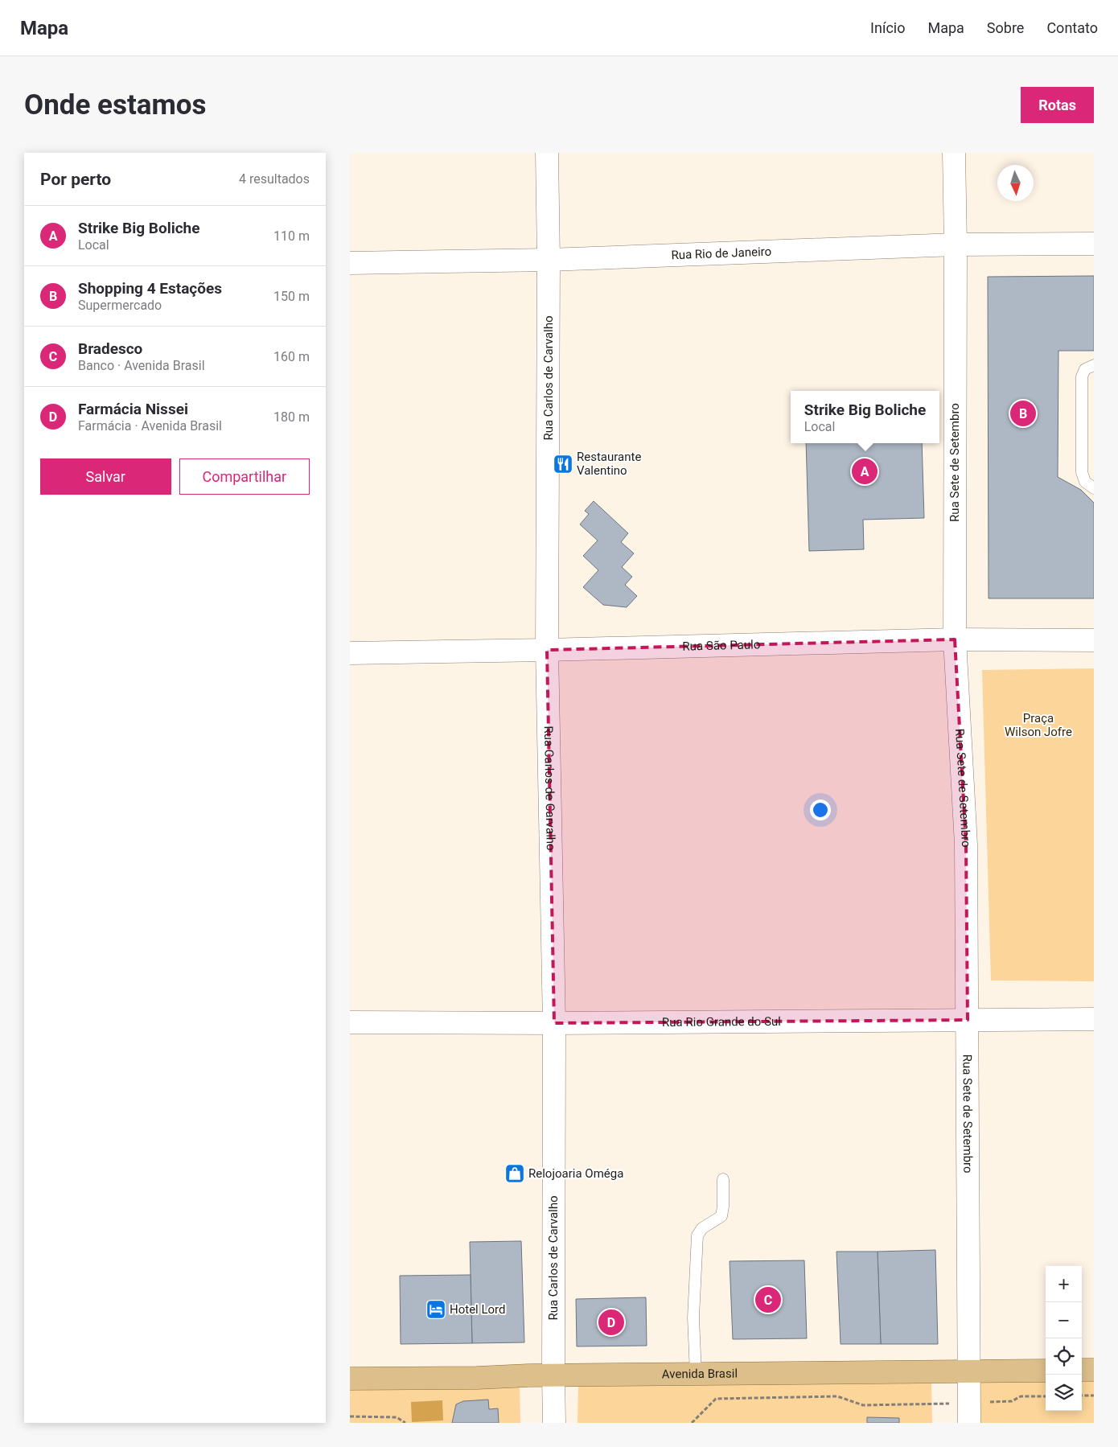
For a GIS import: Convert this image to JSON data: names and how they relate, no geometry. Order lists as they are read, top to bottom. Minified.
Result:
{"streets":{"main road":["Rua Rio de Janeiro","Rua Carlos de Carvalho","Rua Sete de Setembro","Rua São Paulo","Rua Rio Grande do Sul","Avenida Brasil"]},"crossings":[["Rua Rio de Janeiro","Rua Carlos de Carvalho"],["Rua Rio de Janeiro","Rua Sete de Setembro"],["Rua Carlos de Carvalho","Rua São Paulo"],["Rua Carlos de Carvalho","Rua Rio Grande do Sul"],["Rua Carlos de Carvalho","Avenida Brasil"],["Rua Sete de Setembro","Rua São Paulo"],["Rua Sete de Setembro","Rua Rio Grande do Sul"],["Rua Sete de Setembro","Avenida Brasil"]],"parks":["Praça Wilson Jofre"],"places":{"restaurant":["Restaurante Valentino"],"shop":["Relojoaria Oméga"],"hotel":["Hotel Lord"]},"north":"bottom","page":{"header":"Mapa","nav":["Início","Mapa","Sobre","Contato"],"buttons":["Rotas",["Salvar","Compartilhar"]],"title":"Onde estamos","heading":["Por perto","4 resultados"],"list":[{"mark":"A","name":"Strike Big Boliche","note":"Local","value":"110 m"},{"mark":"B","name":"Shopping 4 Estações","note":"Supermercado","value":"150 m"},{"mark":"C","name":"Bradesco","note":"Banco · Avenida Brasil","value":"160 m"},{"mark":"D","name":"Farmácia Nissei","note":"Farmácia · Avenida Brasil","value":"180 m"}],"popup":["Strike Big Boliche","Local"],"pins":["B","A","C","D"],"map_buttons":["+","−"]}}
